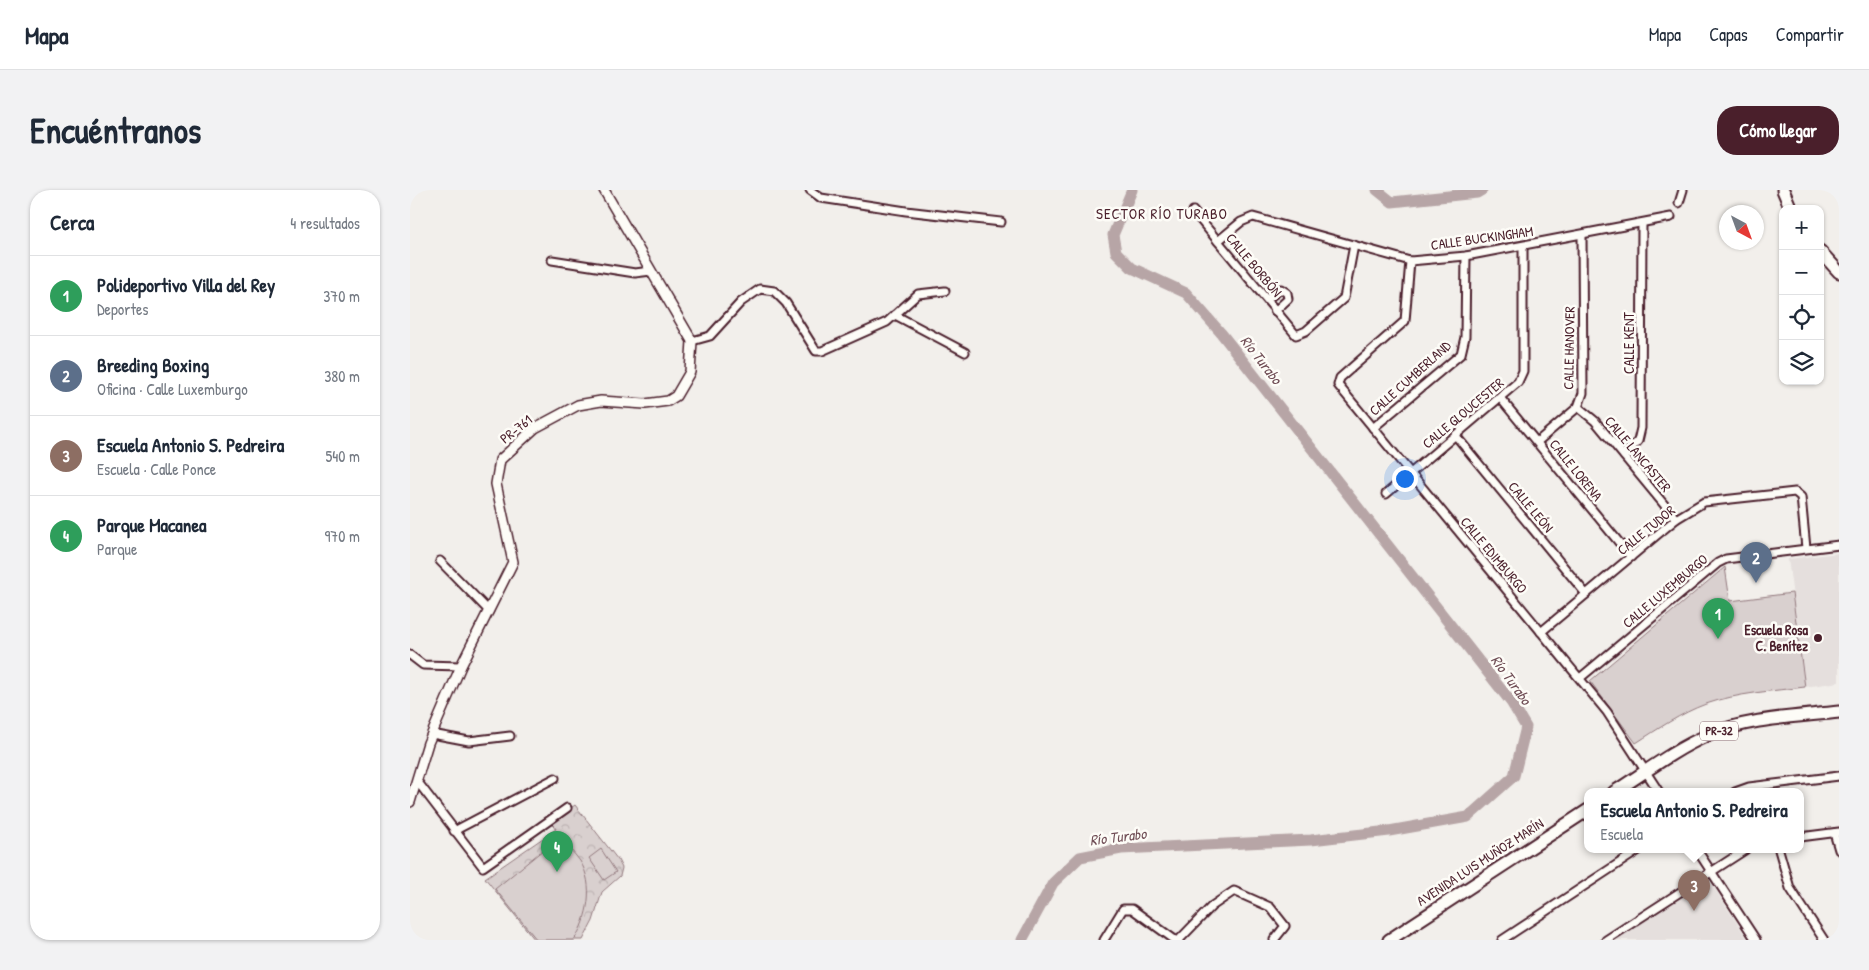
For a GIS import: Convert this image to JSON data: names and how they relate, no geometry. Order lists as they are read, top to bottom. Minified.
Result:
{"streets":{"main road":["PR-32","AVENIDA LUIS MUÑOZ MARÍN"],"street":["CALLE BUCKINGHAM","CALLE BORBÓN","CALLE KENT","CALLE HANOVER","CALLE CUMBERLAND","CALLE GLOUCESTER","PR-761","CALLE LANCASTER","CALLE LORENA","CALLE LEÓN","CALLE TUDOR","CALLE EDIMBURGO","CALLE LUXEMBURGO"]},"crossings":[["CALLE BUCKINGHAM","CALLE BORBÓN"],["CALLE BUCKINGHAM","CALLE KENT"],["CALLE BUCKINGHAM","CALLE HANOVER"],["CALLE BUCKINGHAM","CALLE CUMBERLAND"],["CALLE BUCKINGHAM","CALLE GLOUCESTER"],["CALLE BUCKINGHAM","CALLE EDIMBURGO"],["CALLE KENT","CALLE LANCASTER"],["CALLE HANOVER","CALLE LANCASTER"],["CALLE HANOVER","CALLE LORENA"],["CALLE CUMBERLAND","CALLE EDIMBURGO"],["CALLE GLOUCESTER","CALLE LORENA"],["CALLE GLOUCESTER","CALLE LEÓN"],["CALLE GLOUCESTER","CALLE EDIMBURGO"],["CALLE LANCASTER","CALLE TUDOR"],["CALLE LORENA","CALLE TUDOR"],["CALLE LEÓN","CALLE TUDOR"],["CALLE TUDOR","CALLE EDIMBURGO"],["CALLE TUDOR","CALLE LUXEMBURGO"],["CALLE EDIMBURGO","CALLE LUXEMBURGO"],["CALLE EDIMBURGO","PR-32"]],"districts":["SECTOR RÍO TURABO"],"water":["Río Turabo"],"places":["Escuela Rosa C. Benítez"],"north":"bottom right","page":{"header":"Mapa","nav":["Mapa","Capas","Compartir"],"buttons":"Cómo llegar","title":"Encuéntranos","heading":["Cerca","4 resultados"],"map_buttons":["+","−"],"list":[{"mark":"1","name":"Polideportivo Villa del Rey","note":"Deportes","value":"370 m"},{"mark":"2","name":"Breeding Boxing","note":"Oficina · Calle Luxemburgo","value":"380 m"},{"mark":"3","name":"Escuela Antonio S. Pedreira","note":"Escuela · Calle Ponce","value":"540 m"},{"mark":"4","name":"Parque Macanea","note":"Parque","value":"970 m"}],"pins":["2","1","4","3"],"popup":["Escuela Antonio S. Pedreira","Escuela"]}}
